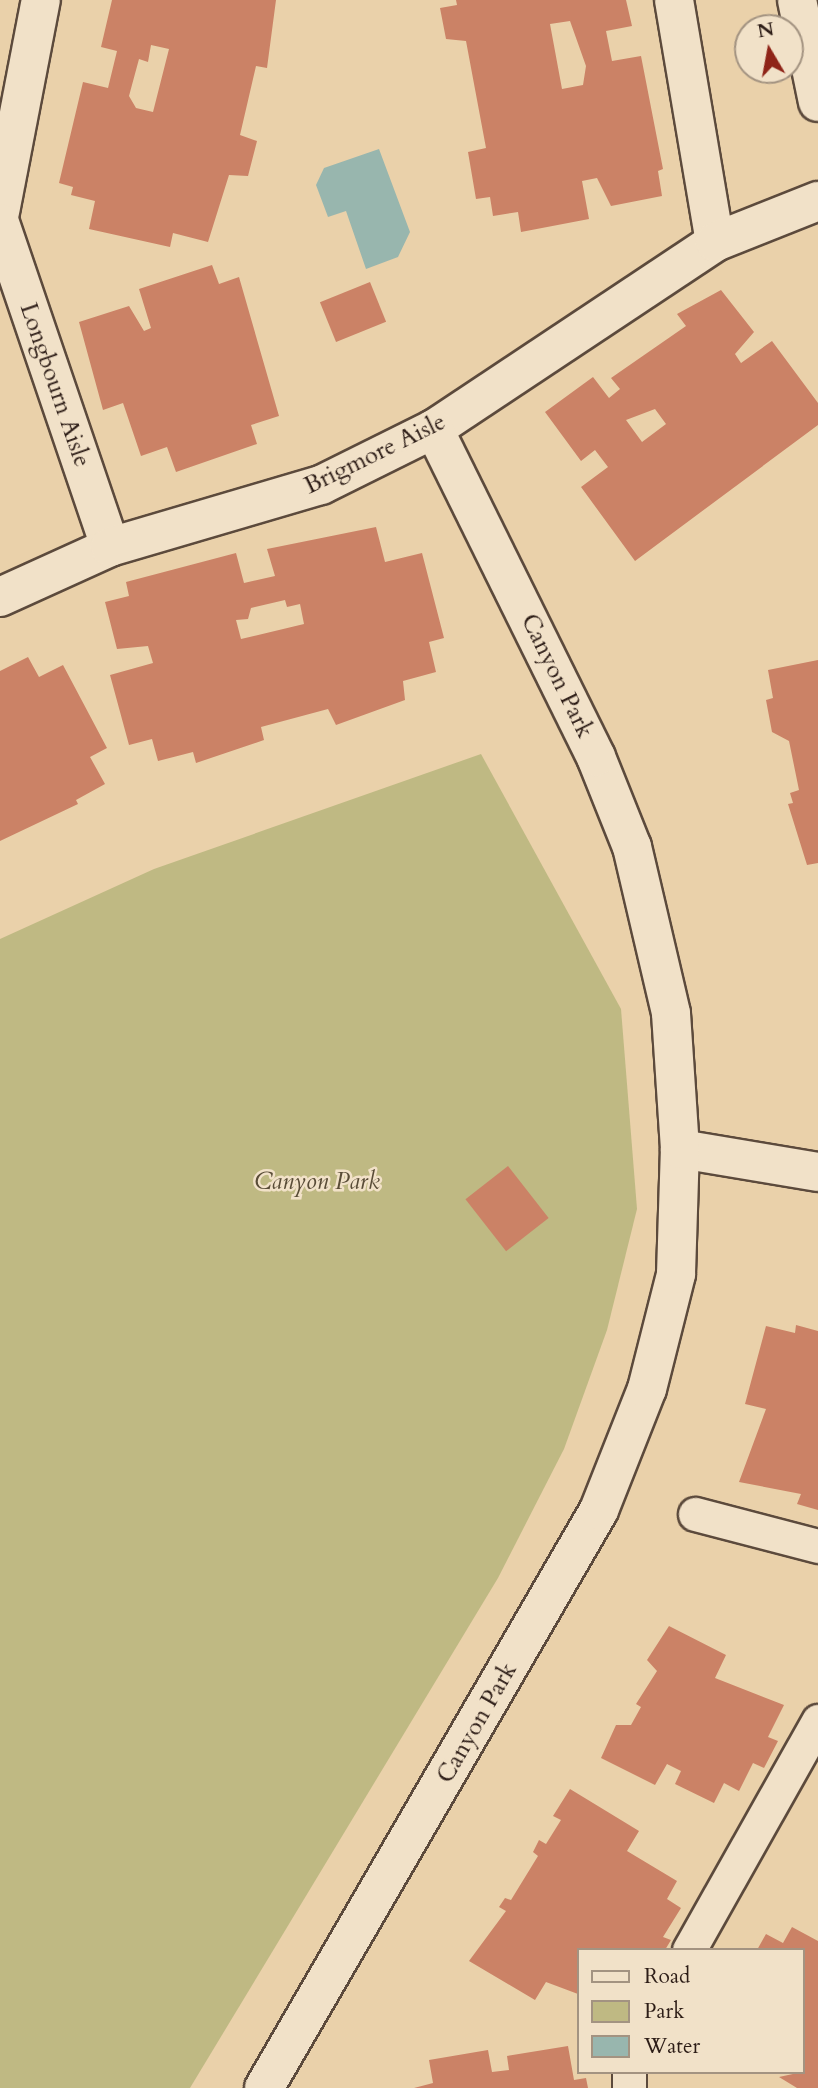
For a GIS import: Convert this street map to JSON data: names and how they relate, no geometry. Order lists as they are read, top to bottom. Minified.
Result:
{"streets":{"street":["Longbourn Aisle","Brigmore Aisle","Canyon Park"]},"crossings":[["Longbourn Aisle","Brigmore Aisle"],["Brigmore Aisle","Canyon Park"]],"parks":["Canyon Park"],"legend":["Road","Park","Water"],"north":"top"}
